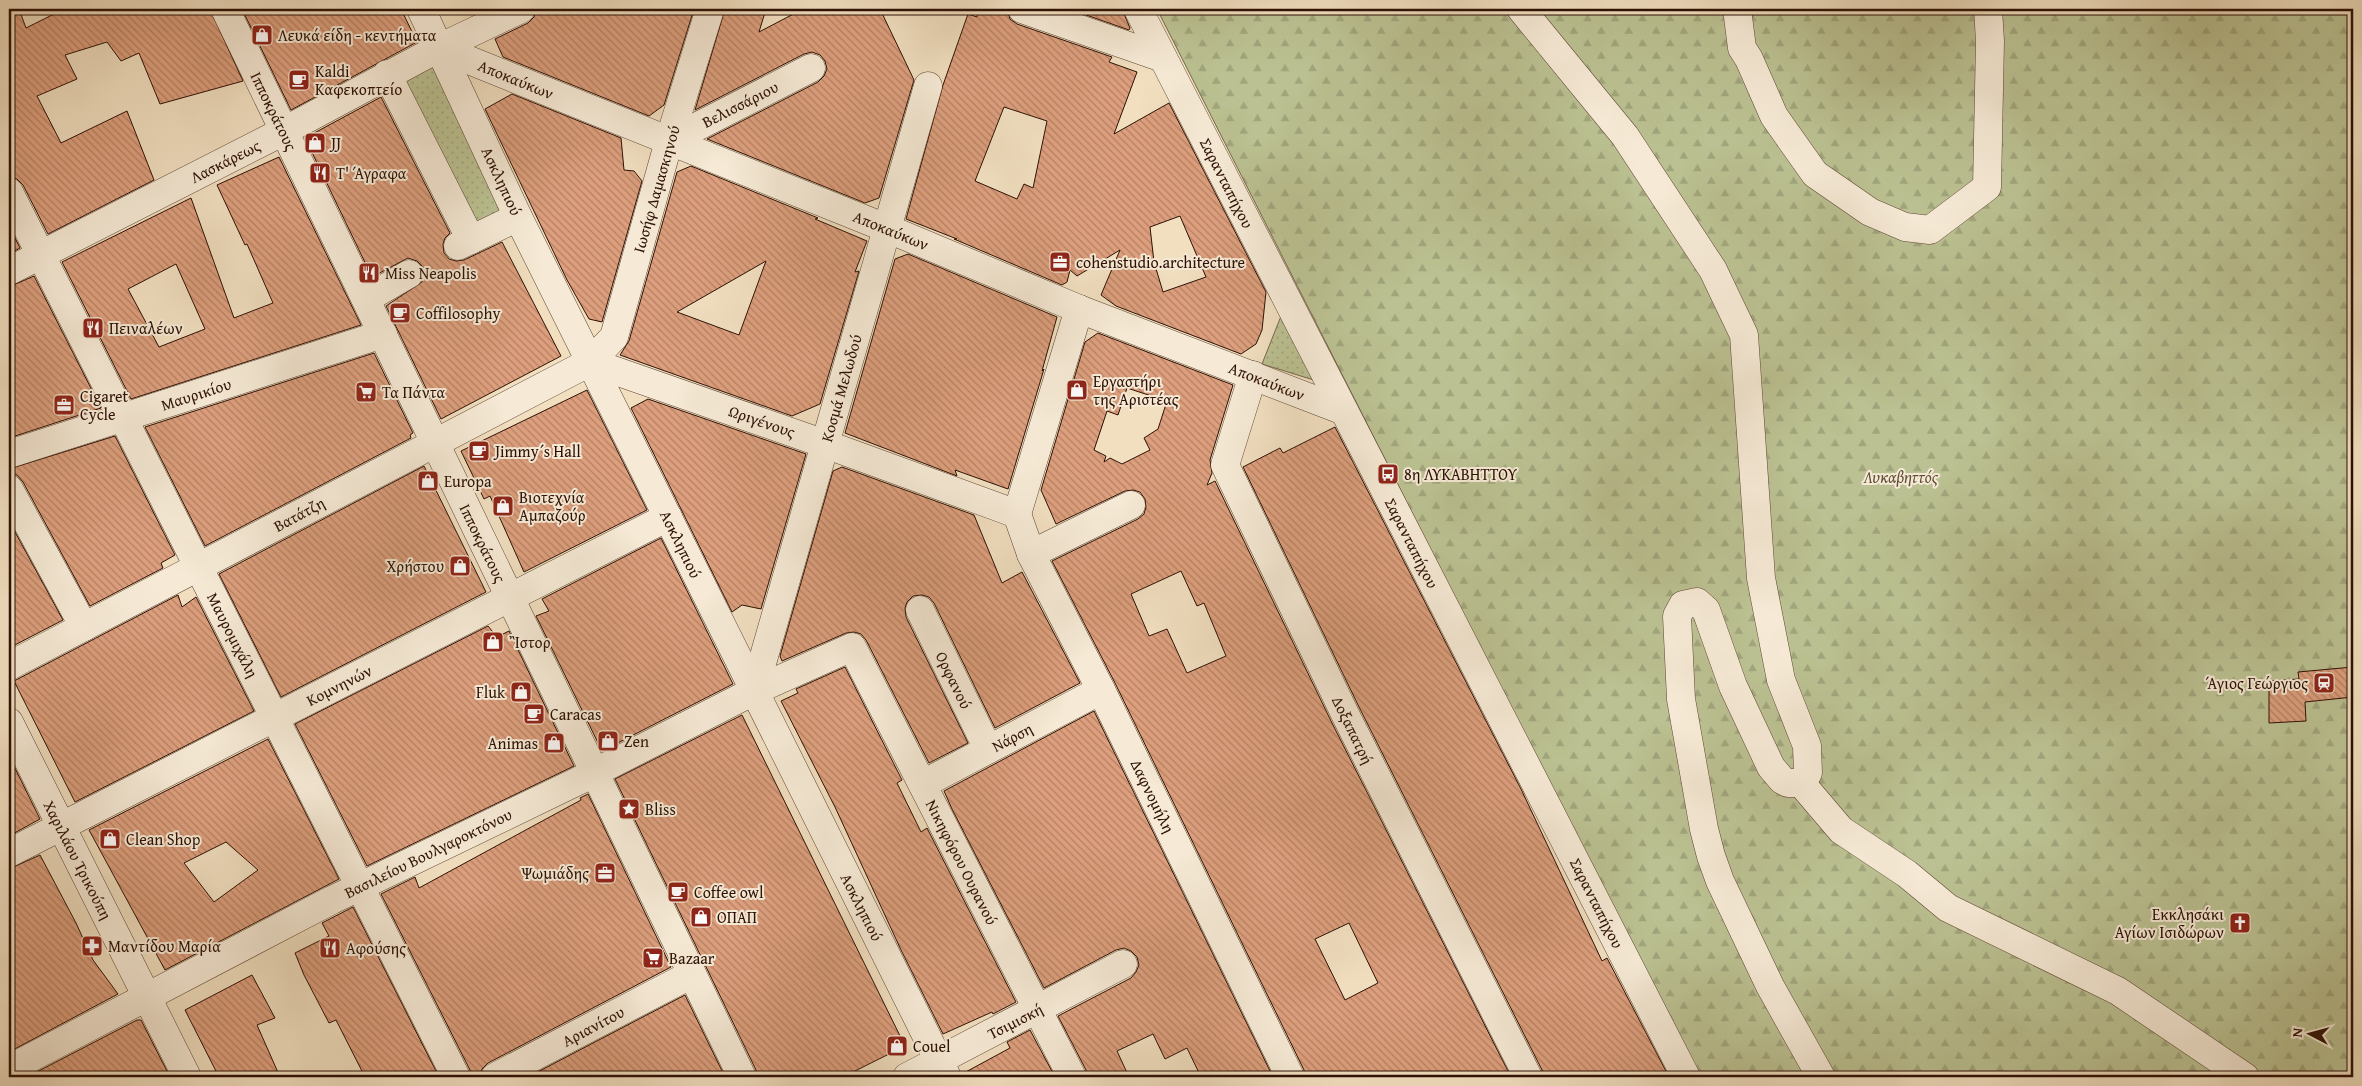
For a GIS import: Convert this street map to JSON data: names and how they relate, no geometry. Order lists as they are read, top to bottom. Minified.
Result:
{"streets":{"street":["Αποκαύκων","Βελισσάριου","Ιπποκράτους","Λασκάρεως","Ασκληπιού","Σαρανταπήχου","Ιωσήφ Δαμασκηνού","Κοσμά Μελωδού","Μαυρικίου","Ωριγένους","Βατάτζη","Μαυρομιχάλη","Ορφανού","Κομνηνών","Δοξαπατρή","Νάρση","Δαφνομήλη","Βασιλείου Βουλγαροκτόνου","Χαριλάου Τρικούπη","Νικηφόρου Ουρανού","Τσιμισκή","Αριανίτου"]},"crossings":[["Αποκαύκων","Βελισσάριου"],["Αποκαύκων","Λασκάρεως"],["Αποκαύκων","Ασκληπιού"],["Αποκαύκων","Σαρανταπήχου"],["Αποκαύκων","Ιωσήφ Δαμασκηνού"],["Αποκαύκων","Κοσμά Μελωδού"],["Αποκαύκων","Δοξαπατρή"],["Βελισσάριου","Ιωσήφ Δαμασκηνού"],["Ιπποκράτους","Λασκάρεως"],["Ιπποκράτους","Μαυρικίου"],["Ιπποκράτους","Βατάτζη"],["Ιπποκράτους","Κομνηνών"],["Ιπποκράτους","Βασιλείου Βουλγαροκτόνου"],["Ιπποκράτους","Αριανίτου"],["Λασκάρεως","Ασκληπιού"],["Λασκάρεως","Μαυρομιχάλη"],["Ασκληπιού","Ιωσήφ Δαμασκηνού"],["Ασκληπιού","Κοσμά Μελωδού"],["Ασκληπιού","Ωριγένους"],["Ασκληπιού","Βατάτζη"],["Ασκληπιού","Κομνηνών"],["Ασκληπιού","Βασιλείου Βουλγαροκτόνου"],["Ασκληπιού","Τσιμισκή"],["Ιωσήφ Δαμασκηνού","Ωριγένους"],["Ιωσήφ Δαμασκηνού","Βατάτζη"],["Κοσμά Μελωδού","Ωριγένους"],["Κοσμά Μελωδού","Βασιλείου Βουλγαροκτόνου"],["Μαυρικίου","Μαυρομιχάλη"],["Ωριγένους","Βατάτζη"],["Ωριγένους","Δαφνομήλη"],["Βατάτζη","Μαυρομιχάλη"],["Μαυρομιχάλη","Κομνηνών"],["Μαυρομιχάλη","Βασιλείου Βουλγαροκτόνου"],["Ορφανού","Νάρση"],["Κομνηνών","Χαριλάου Τρικούπη"],["Νάρση","Δαφνομήλη"],["Νάρση","Νικηφόρου Ουρανού"],["Βασιλείου Βουλγαροκτόνου","Χαριλάου Τρικούπη"],["Βασιλείου Βουλγαροκτόνου","Νικηφόρου Ουρανού"],["Νικηφόρου Ουρανού","Τσιμισκή"]],"parks":["Λυκαβηττός"],"places":{"shop":["Λευκά είδη - κεντήματα","JJ","Εργαστήρι της Αριστέας","Europa","Βιοτεχνία Αμπαζούρ","Χρήστου","Ἲστορ","Fluk","Zen","Animas","Clean Shop","ΟΠΑΠ","Couel"],"cafe":["Kaldi Καφεκοπτείο","Coffilosophy","Jimmy´s Hall","Caracas","Coffee owl"],"restaurant":["Τ' Άγραφα","Miss Neapolis","Πειναλέων","Αφούσης"],"office":["cohenstudio.architecture","Cigaret Cycle","Ψωμιάδης"],"supermarket":["Τα Πάντα","Bazaar"],"bus stop":["8η ΛΥΚΑΒΗΤΤΟΥ"],"station":["Άγιος Γεώργιος"],"place":["Bliss"],"church":["Εκκλησάκι Αγίων Ισιδώρων"],"pharmacy":["Μαντίδου Μαρία"]},"north":"left"}
